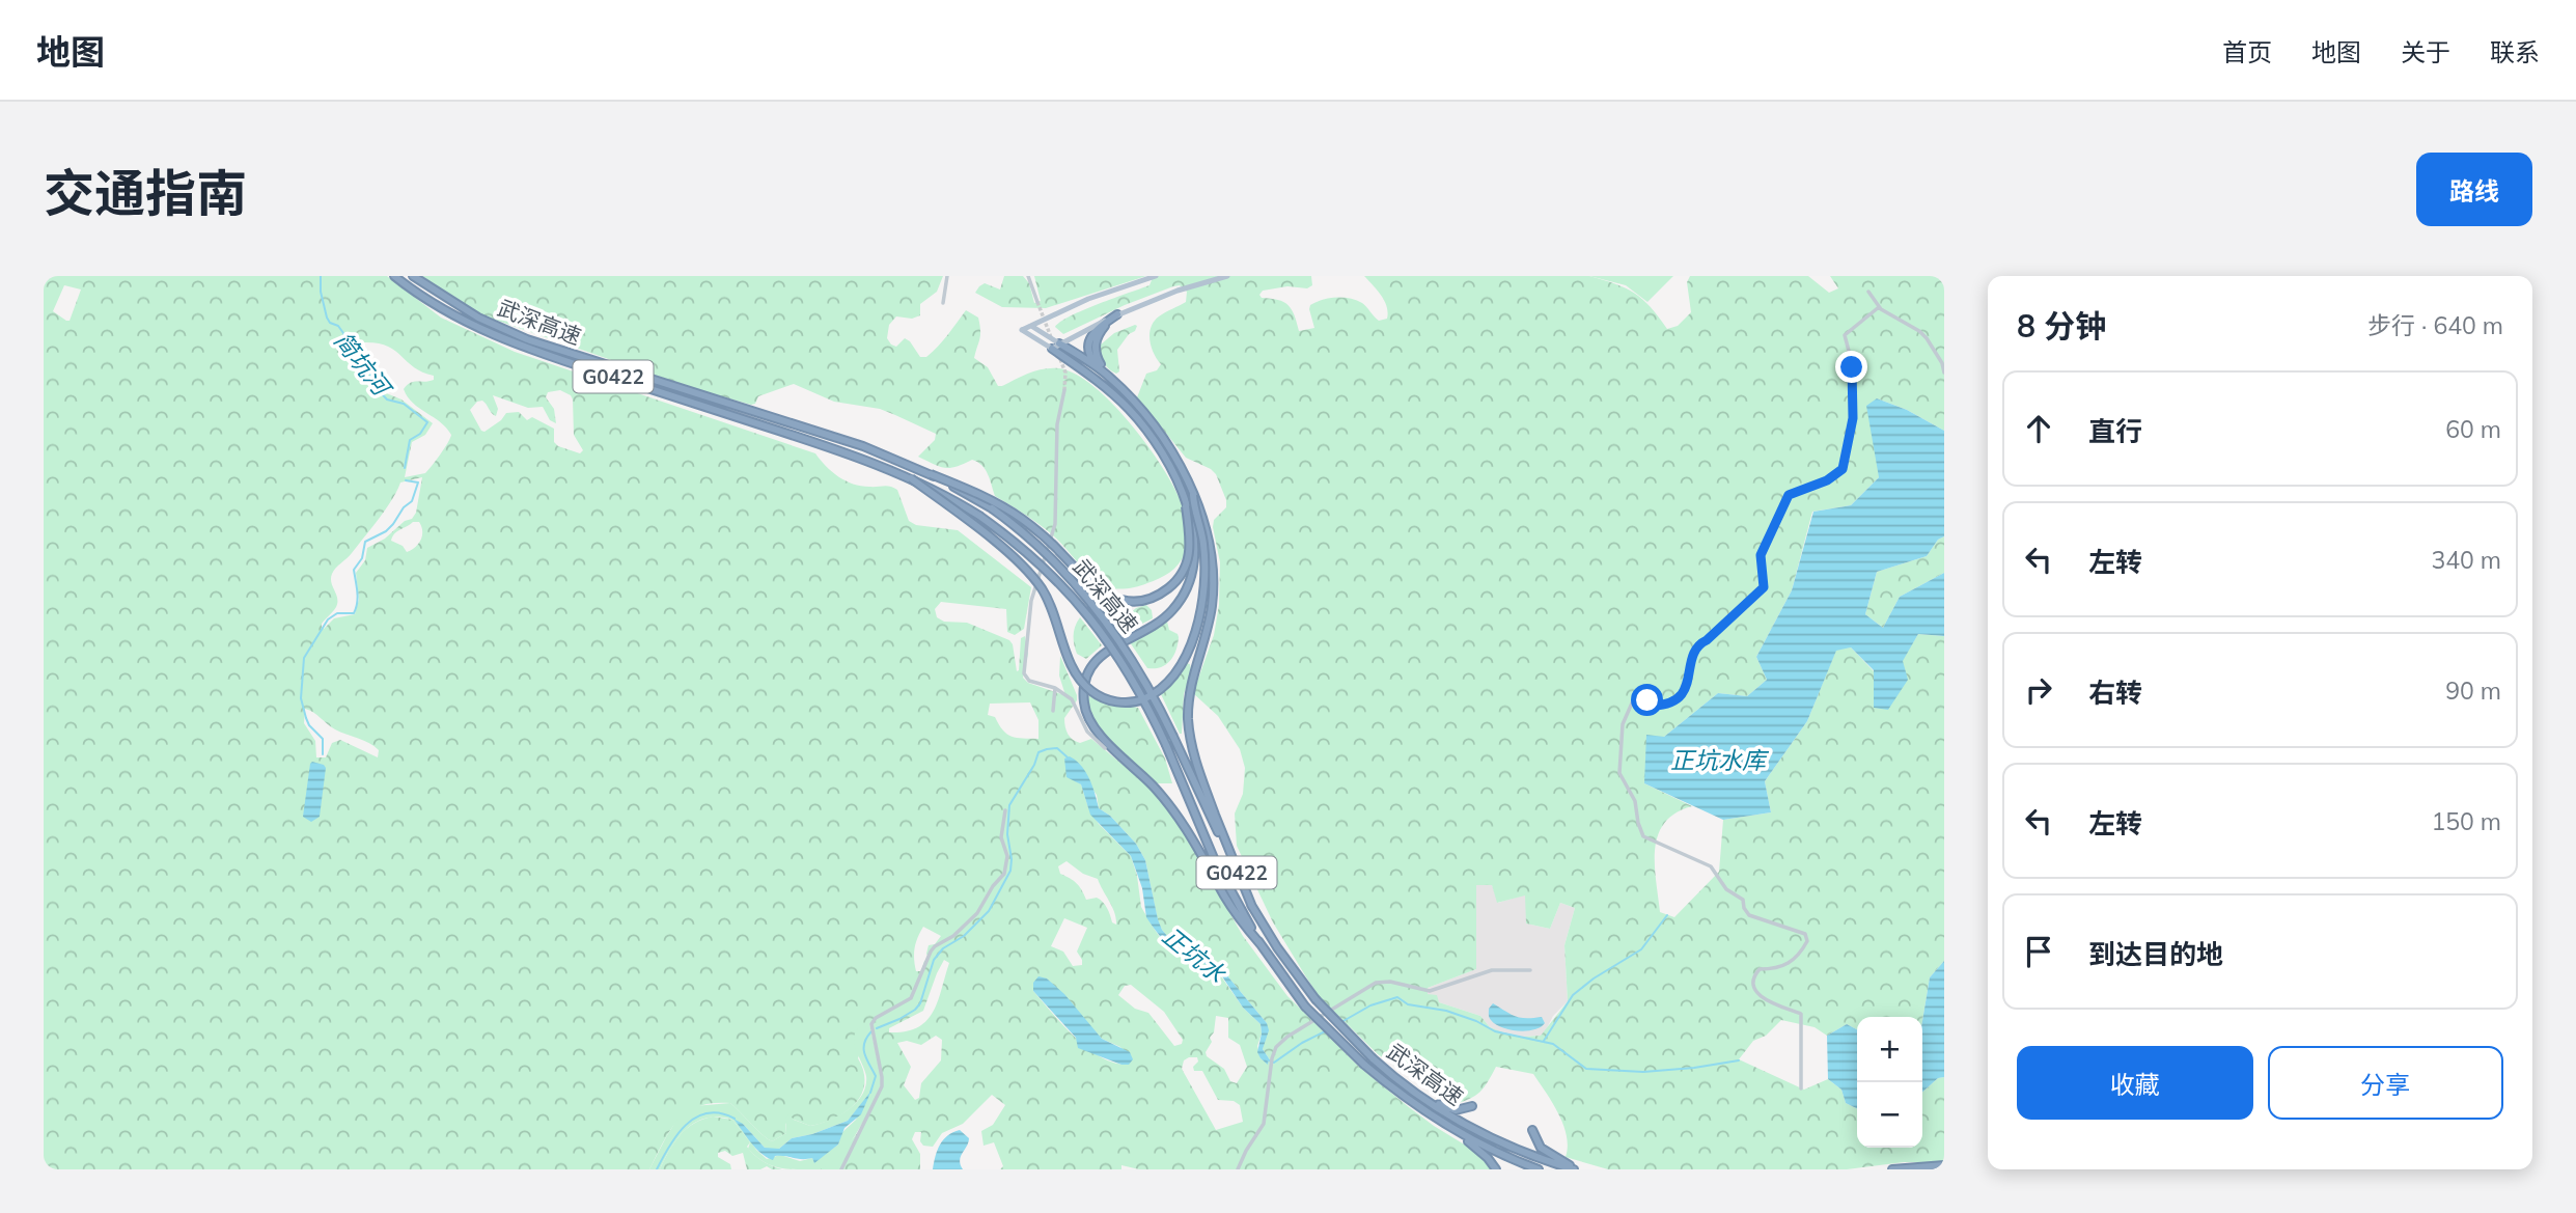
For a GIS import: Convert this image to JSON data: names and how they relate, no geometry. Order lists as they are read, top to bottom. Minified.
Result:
{"streets":{"highway":["武深高速","G0422"]},"water":["简坑河","正坑水库","正坑水"],"page":{"header":"地图","nav":["首页","地图","关于","联系"],"title":"交通指南","buttons":["路线",["收藏","分享"]],"heading":["8 分钟","步行 · 640 m"],"list":[["直行","60 m"],["左转","340 m"],["右转","90 m"],["左转","150 m"],"到达目的地"],"map_buttons":["+","−"]}}
